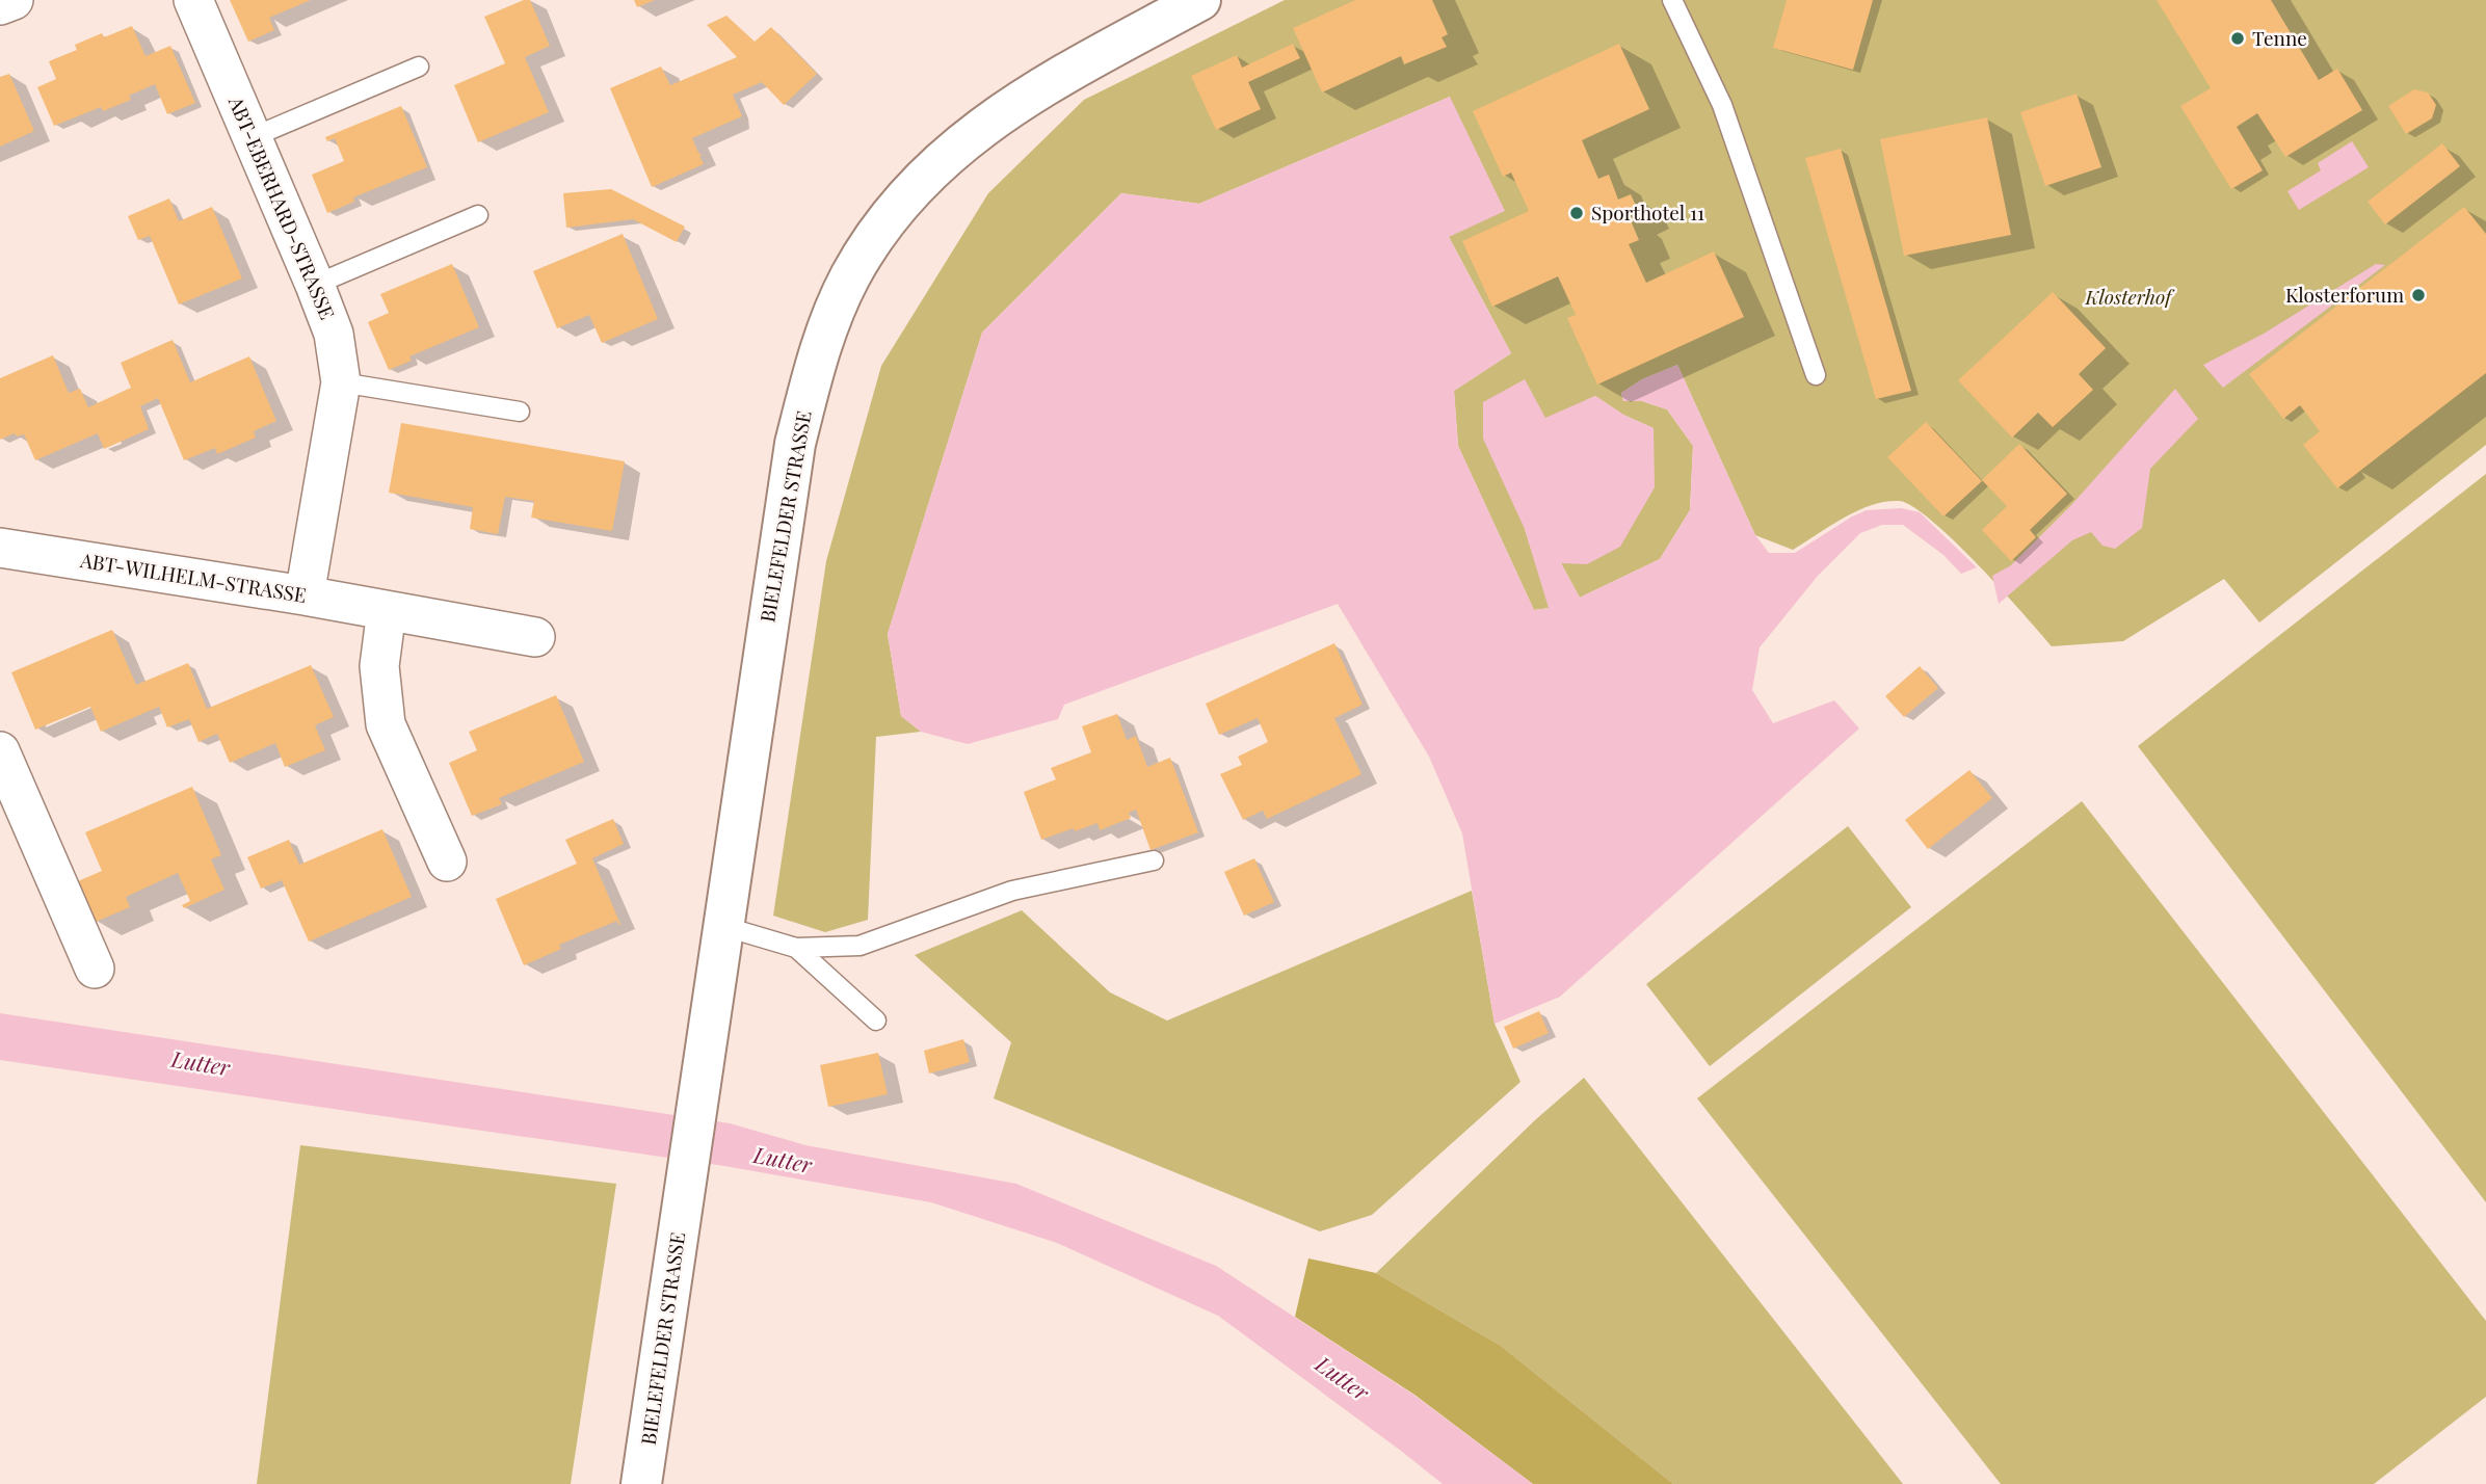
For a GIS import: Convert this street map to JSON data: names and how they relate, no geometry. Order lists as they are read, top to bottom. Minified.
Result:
{"streets":{"street":["ABT-EBERHARD-STRASSE","BIELEFELDER STRASSE","ABT-WILHELM-STRASSE"]},"crossings":[["ABT-EBERHARD-STRASSE","ABT-WILHELM-STRASSE"]],"water":["Lutter"],"parks":["Klosterhof"],"places":["Tenne","Sporthotel 11","Klosterforum"]}
